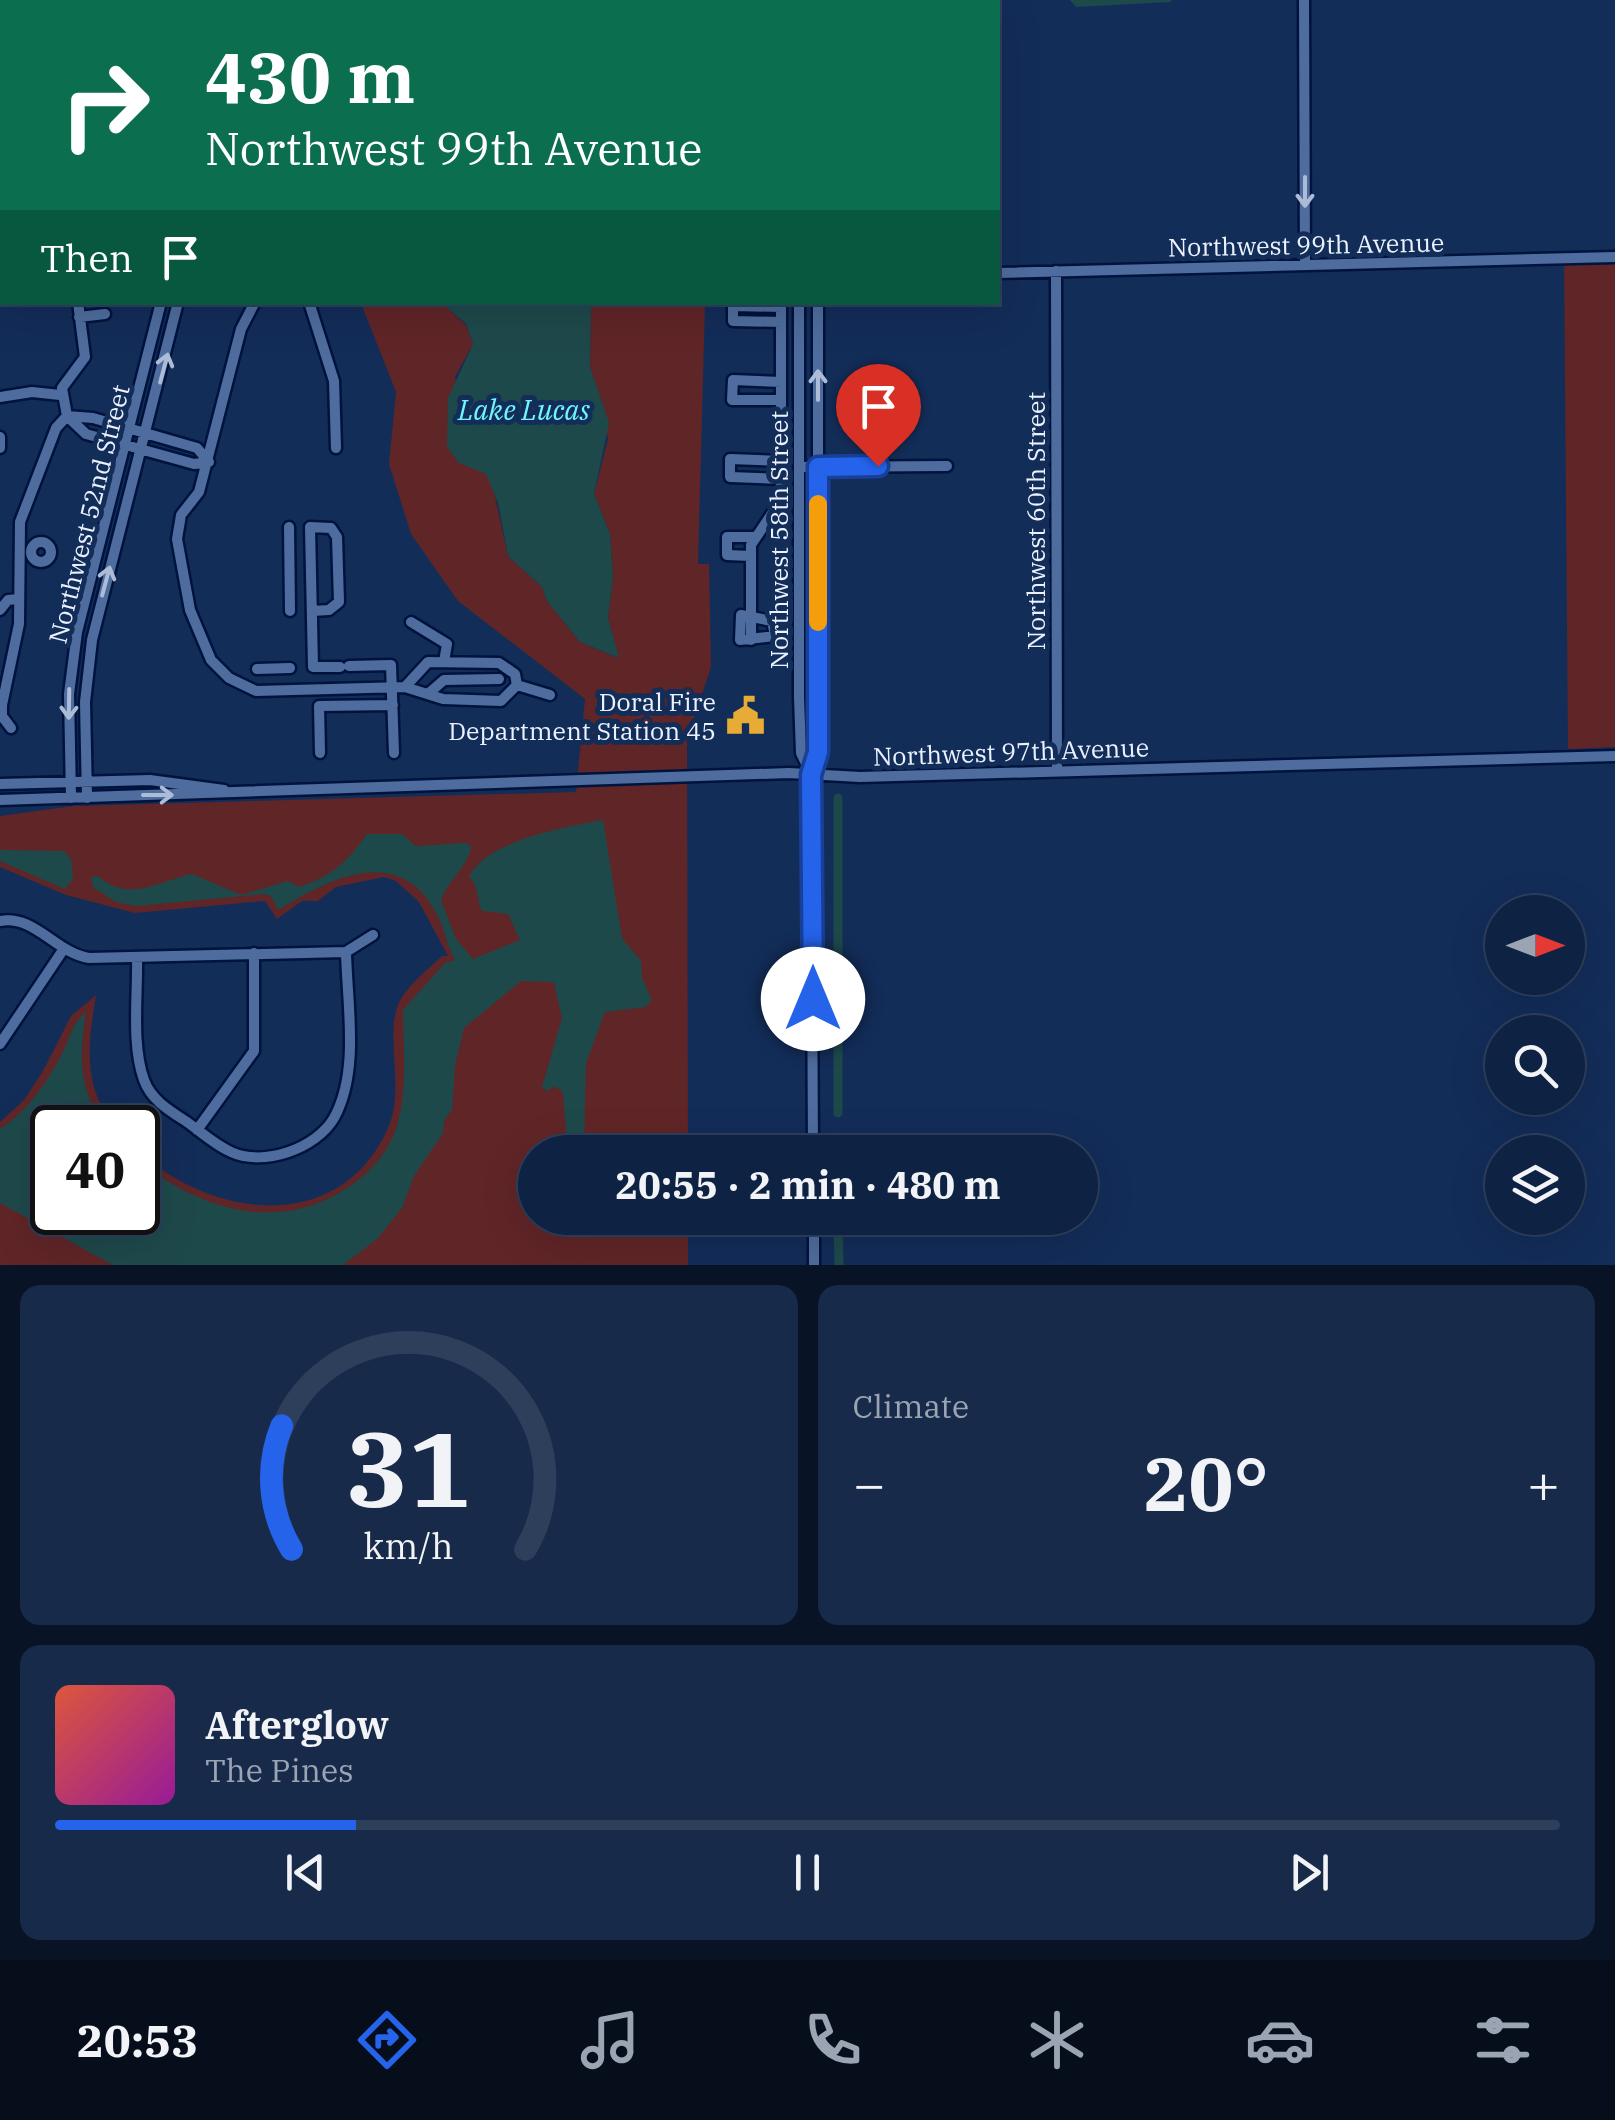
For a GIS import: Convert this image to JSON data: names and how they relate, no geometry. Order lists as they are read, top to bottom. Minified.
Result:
{"streets":{"street":["Northwest 99th Avenue","Northwest 52nd Street","Northwest 60th Street","Northwest 58th Street","Northwest 97th Avenue"]},"crossings":[["Northwest 99th Avenue","Northwest 60th Street"],["Northwest 52nd Street","Northwest 97th Avenue"],["Northwest 60th Street","Northwest 97th Avenue"],["Northwest 58th Street","Northwest 97th Avenue"]],"water":["Lake Lucas"],"places":{"public building":["Doral Fire Department Station 45"]},"north":"right","page":{"turn":["430 m","Northwest 99th Avenue"],"then":"Then","limit":"40","trip":"20:55 · 2 min · 480 m","tile":"Climate","heat":["−","20°","+"],"song":["Afterglow","The Pines"],"tabs":"20:53","gauge":["31","km/h"]}}
